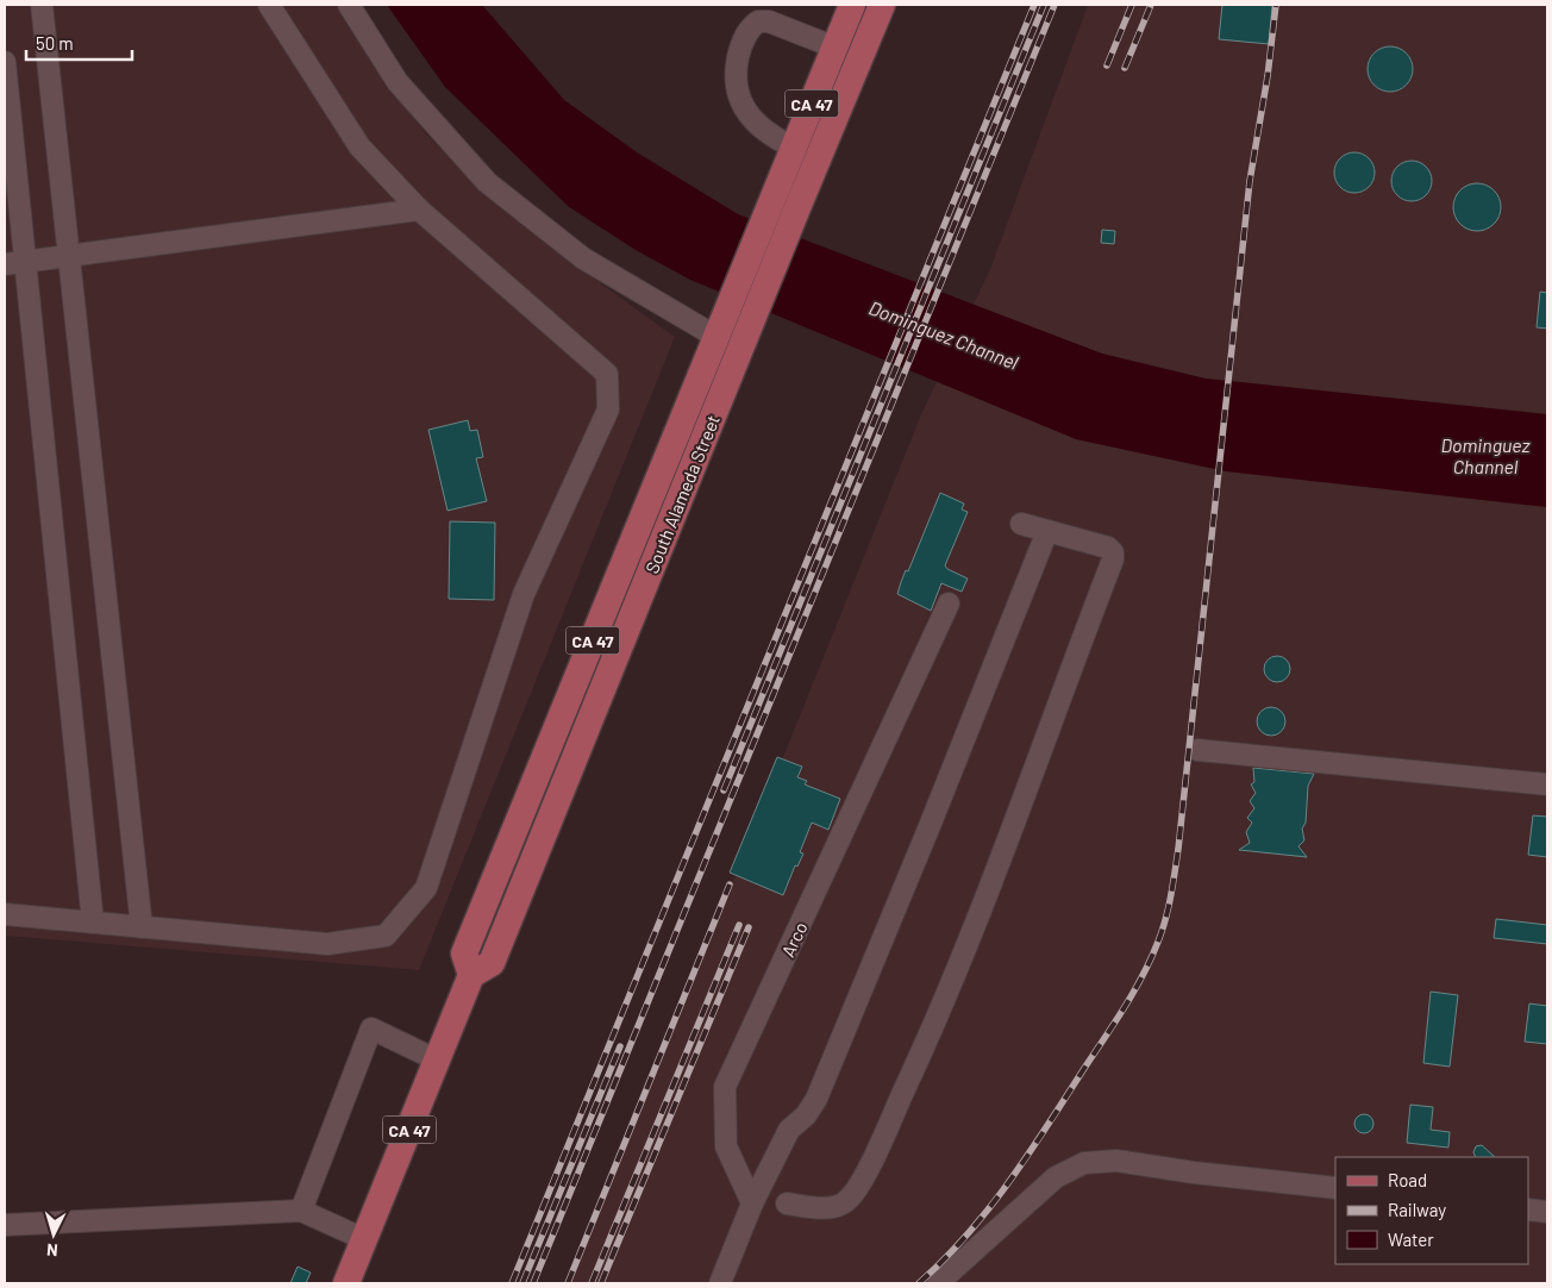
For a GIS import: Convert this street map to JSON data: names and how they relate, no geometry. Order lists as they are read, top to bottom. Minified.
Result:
{"streets":{"main road":["CA 47","South Alameda Street"],"lane":["Arco"]},"crossings":[["CA 47","South Alameda Street"]],"water":["Dominguez Channel"],"legend":["Road","Railway","Water"],"scale_bar":"50 m","north":"bottom"}
